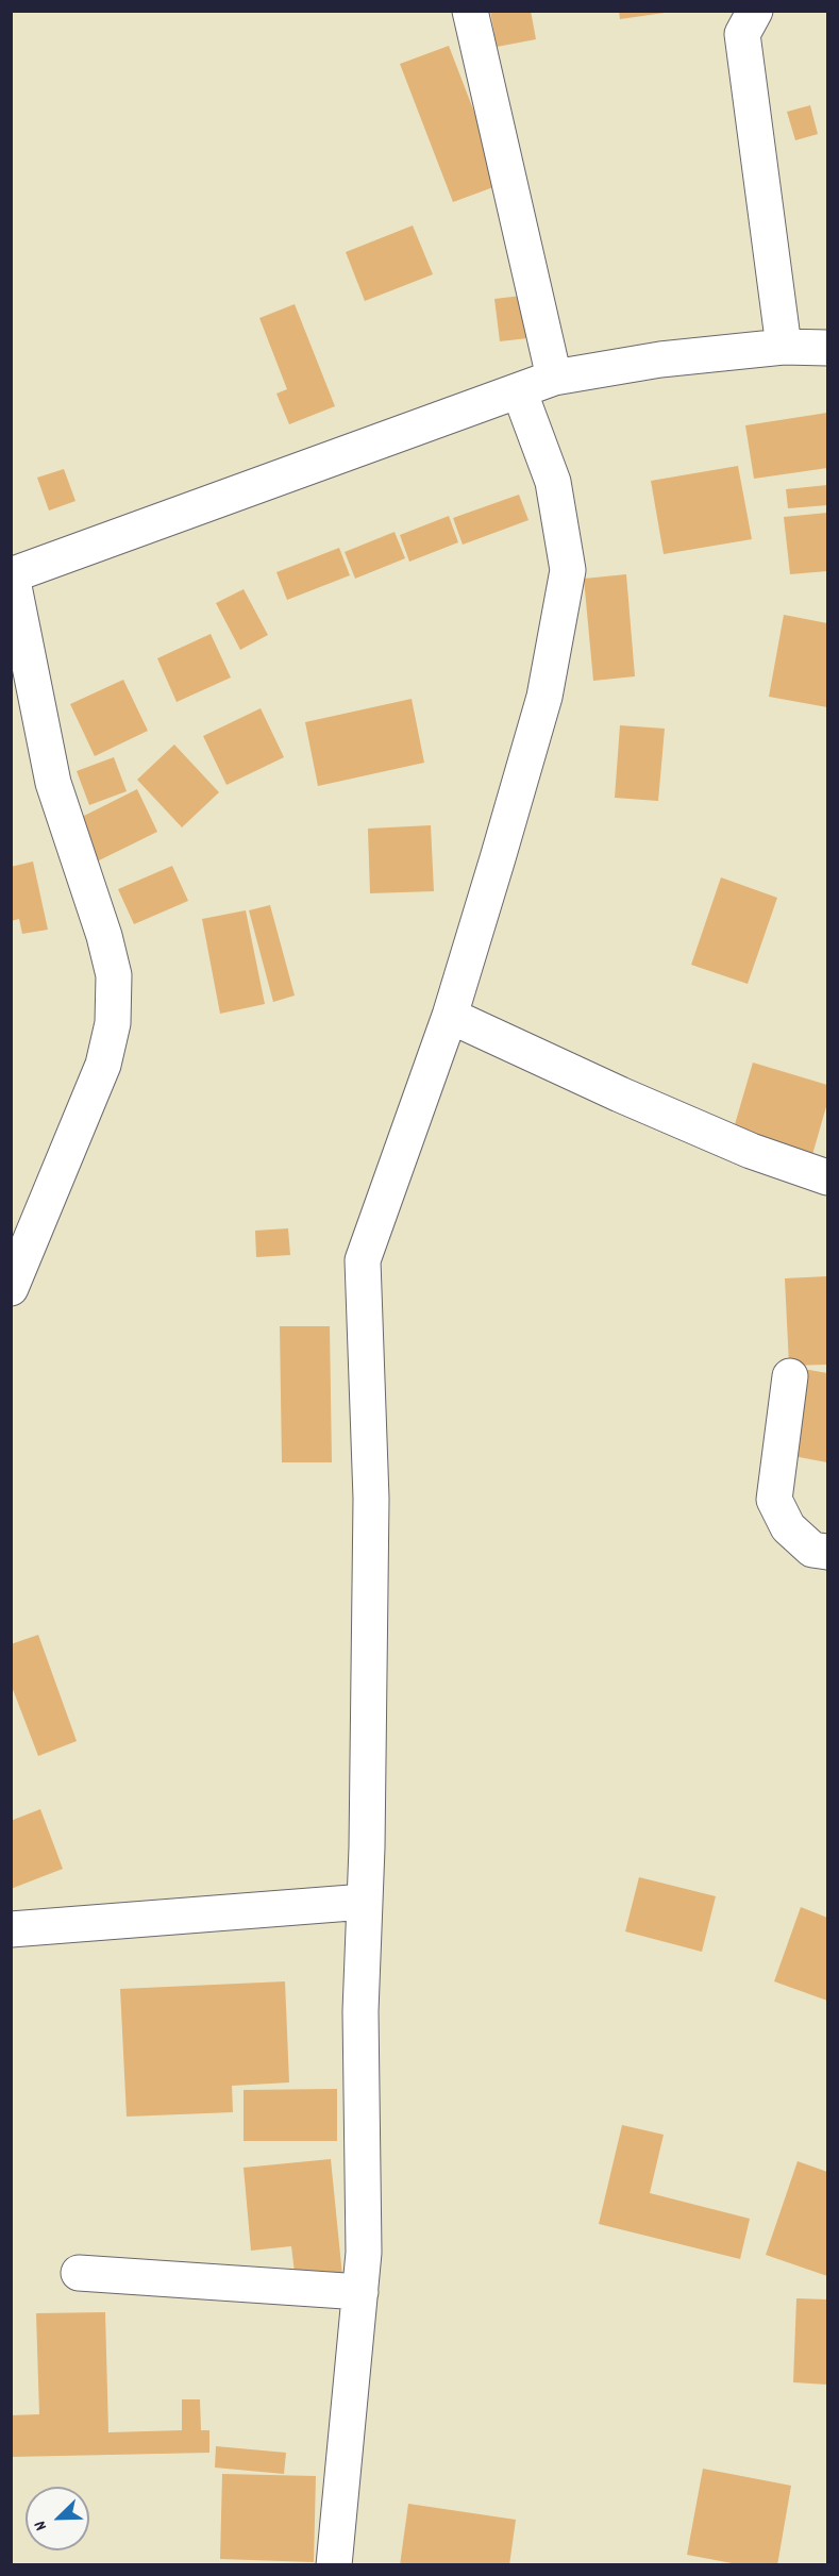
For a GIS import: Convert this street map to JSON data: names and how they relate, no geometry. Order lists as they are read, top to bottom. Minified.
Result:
{"north":"bottom left"}
